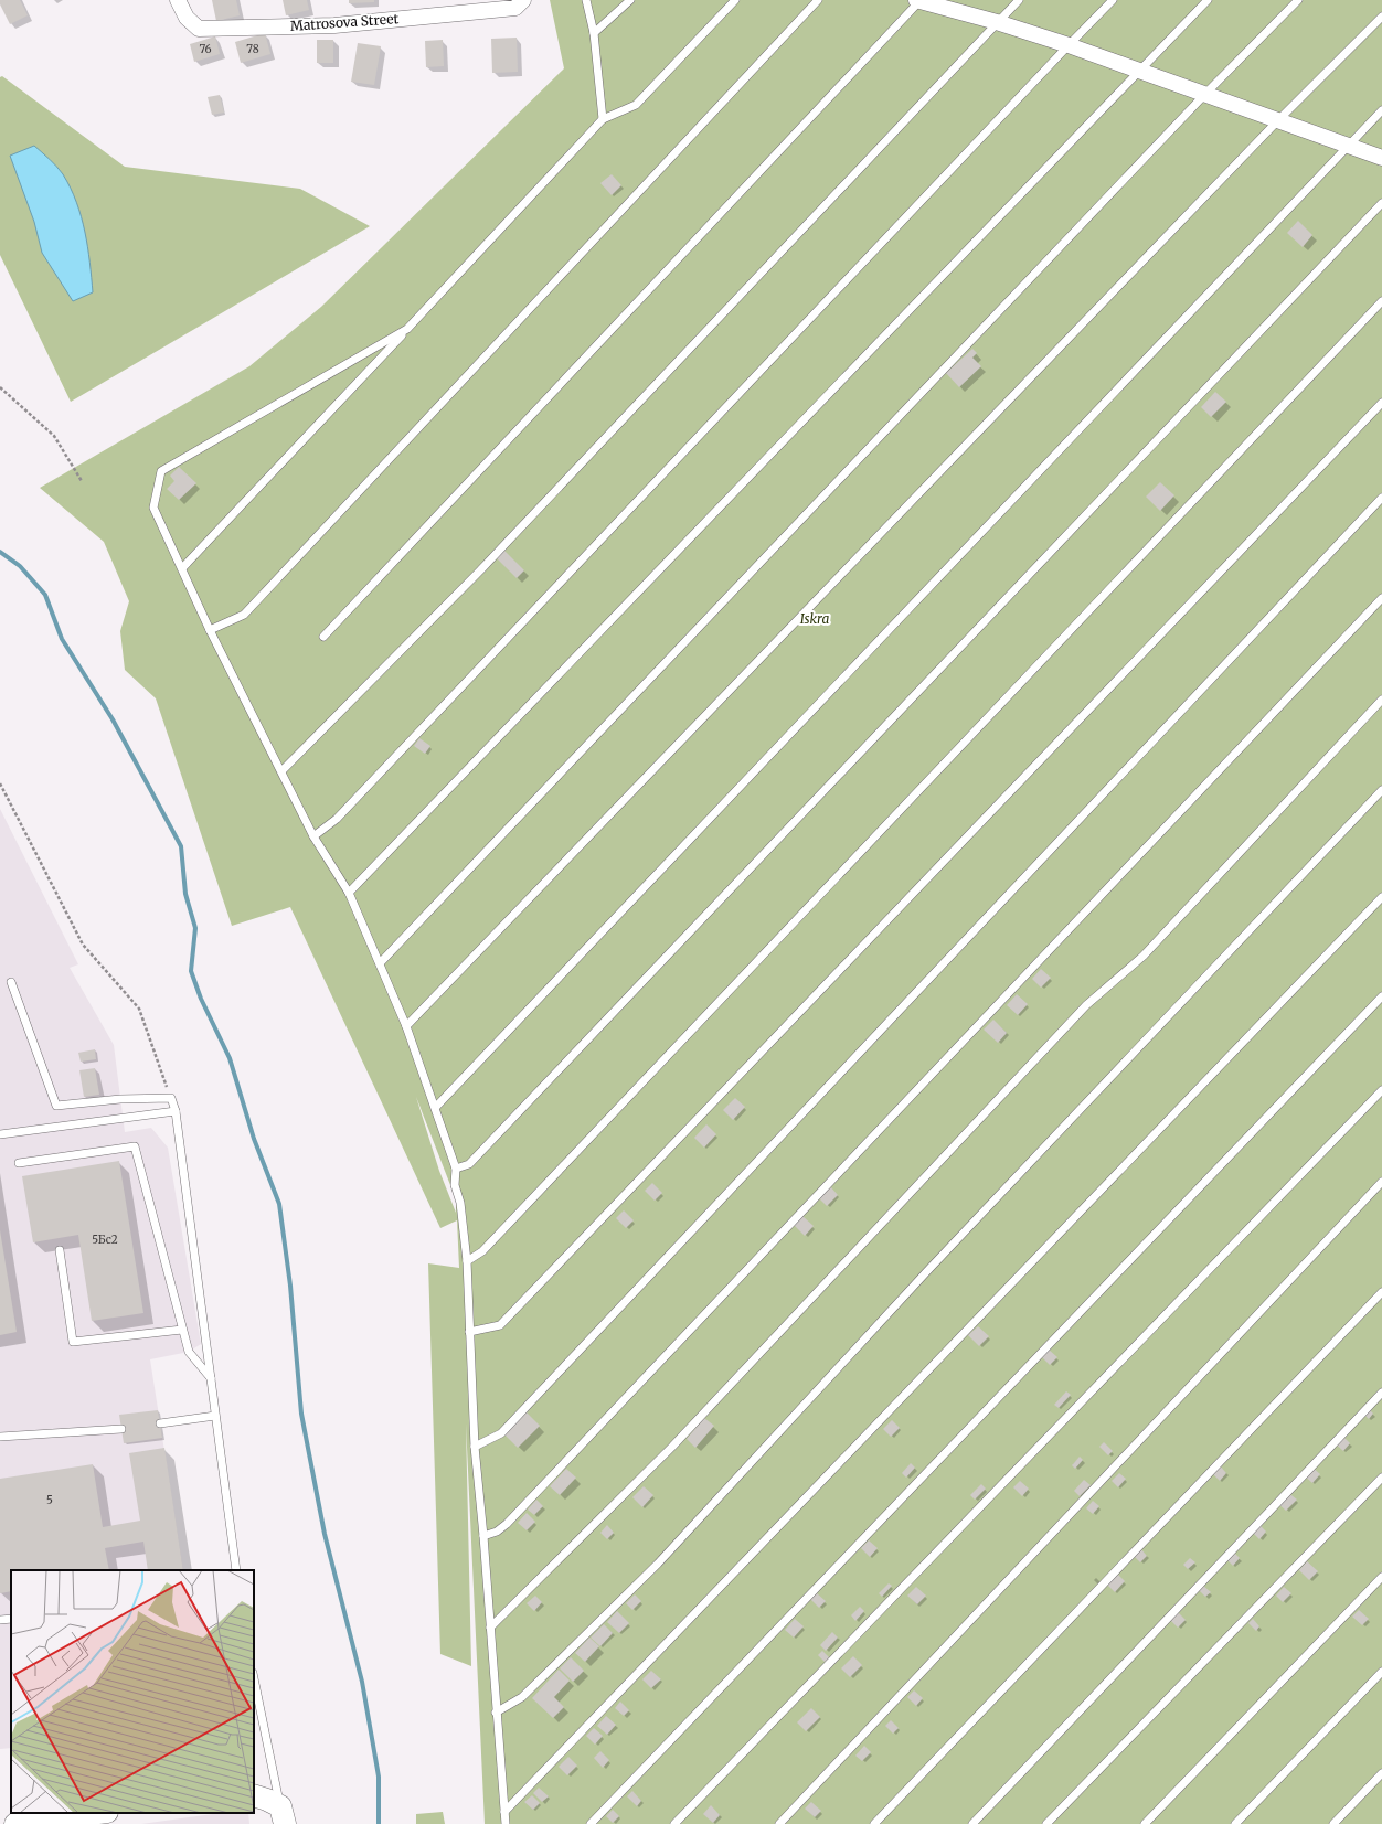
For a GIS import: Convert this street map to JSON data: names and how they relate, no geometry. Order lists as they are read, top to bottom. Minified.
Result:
{"streets":{"street":["Matrosova Street"]},"parks":["Iskra"],"house_numbers":["76","78","5Бс2","5"]}
